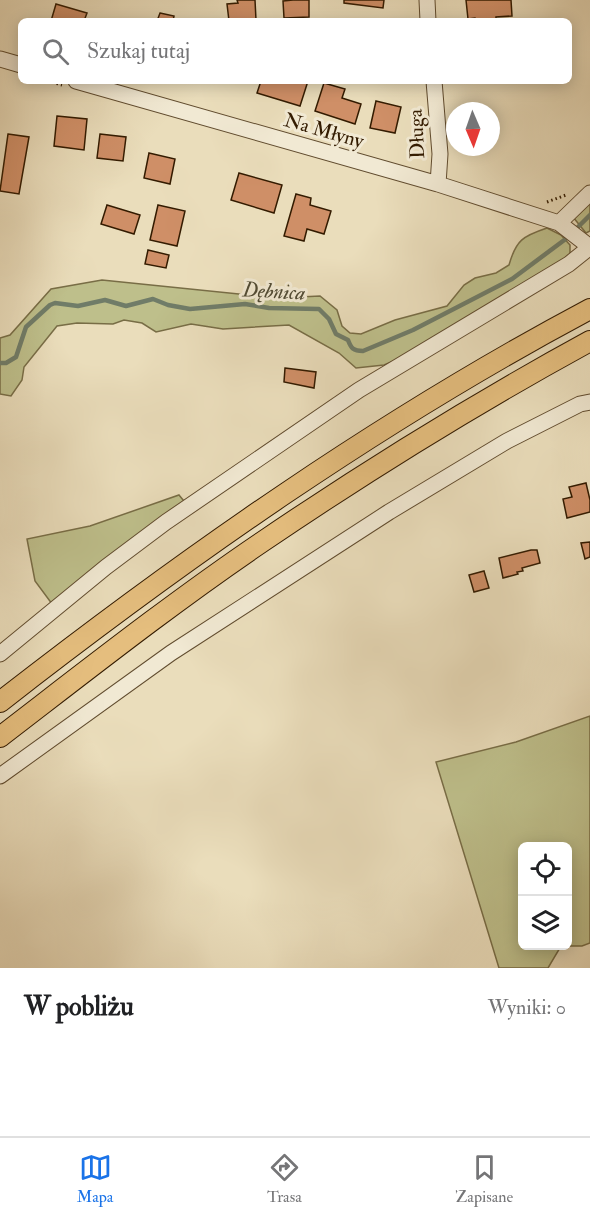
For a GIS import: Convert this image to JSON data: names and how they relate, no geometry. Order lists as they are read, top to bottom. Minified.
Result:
{"streets":{"street":["Na Młyny","Długa"]},"crossings":[["Na Młyny","Długa"]],"water":["Dębnica"],"north":"bottom","page":{"search":"Szukaj tutaj","heading":["W pobliżu","Wyniki: 0"],"nav":["Mapa","Trasa","Zapisane"]}}
